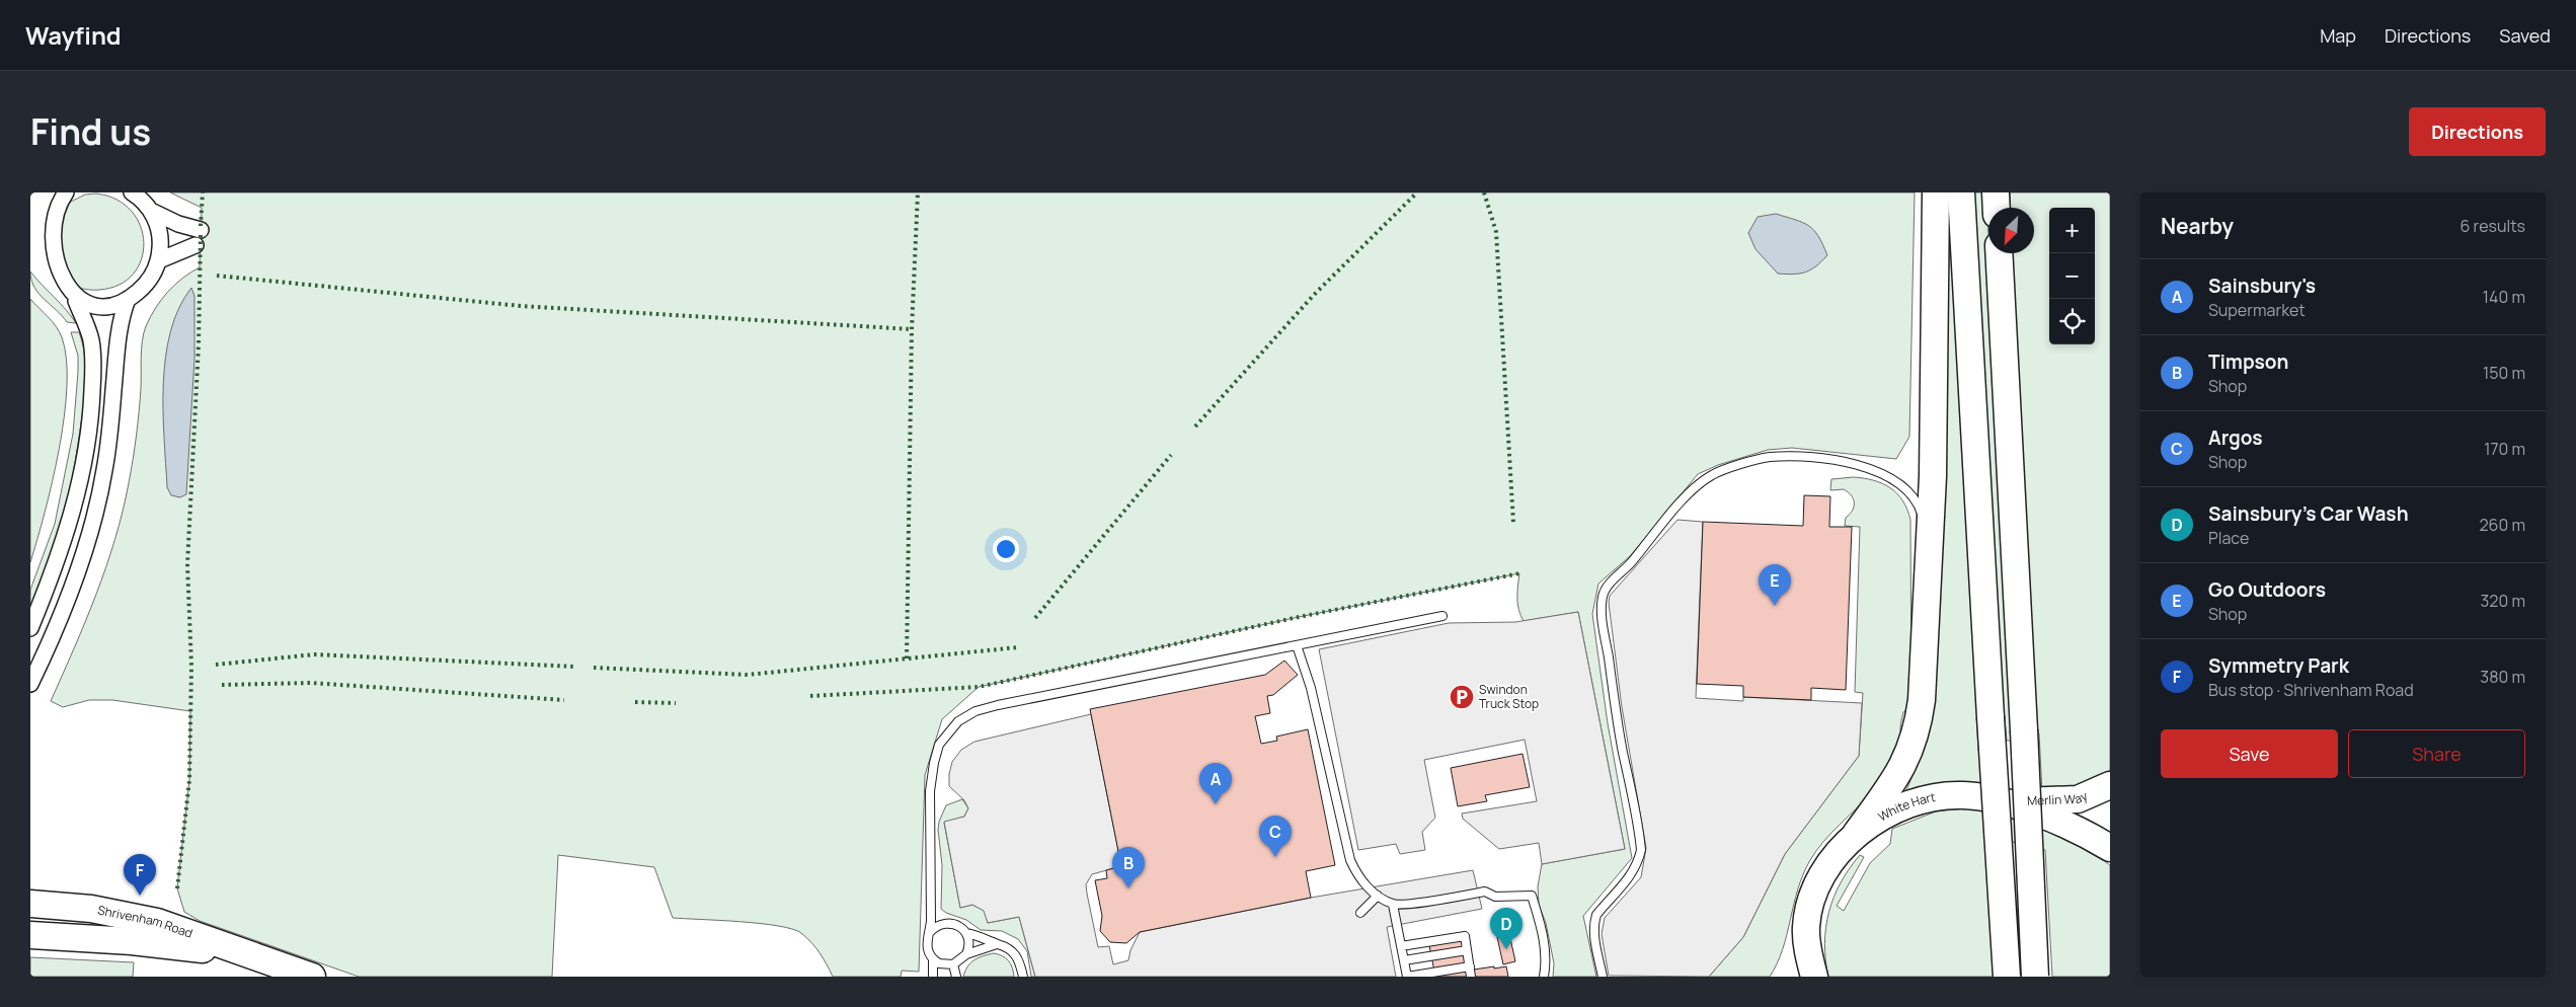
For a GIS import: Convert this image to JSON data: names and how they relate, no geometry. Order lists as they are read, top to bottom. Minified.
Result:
{"streets":{"highway":["Merlin Way","White Hart","Shrivenham Road"]},"crossings":[["Merlin Way","White Hart"]],"places":{"parking":["Swindon Truck Stop"]},"north":"bottom left","page":{"header":"Wayfind","nav":["Map","Directions","Saved"],"title":"Find us","buttons":["Directions",["Save","Share"]],"heading":["Nearby","6 results"],"map_buttons":["+","−"],"list":[{"mark":"A","name":"Sainsbury's","note":"Supermarket","value":"140 m"},{"mark":"B","name":"Timpson","note":"Shop","value":"150 m"},{"mark":"C","name":"Argos","note":"Shop","value":"170 m"},{"mark":"D","name":"Sainsbury's Car Wash","note":"Place","value":"260 m"},{"mark":"E","name":"Go Outdoors","note":"Shop","value":"320 m"},{"mark":"F","name":"Symmetry Park","note":"Bus stop · Shrivenham Road","value":"380 m"}],"pins":["E","A","C","B","F","D"]}}
